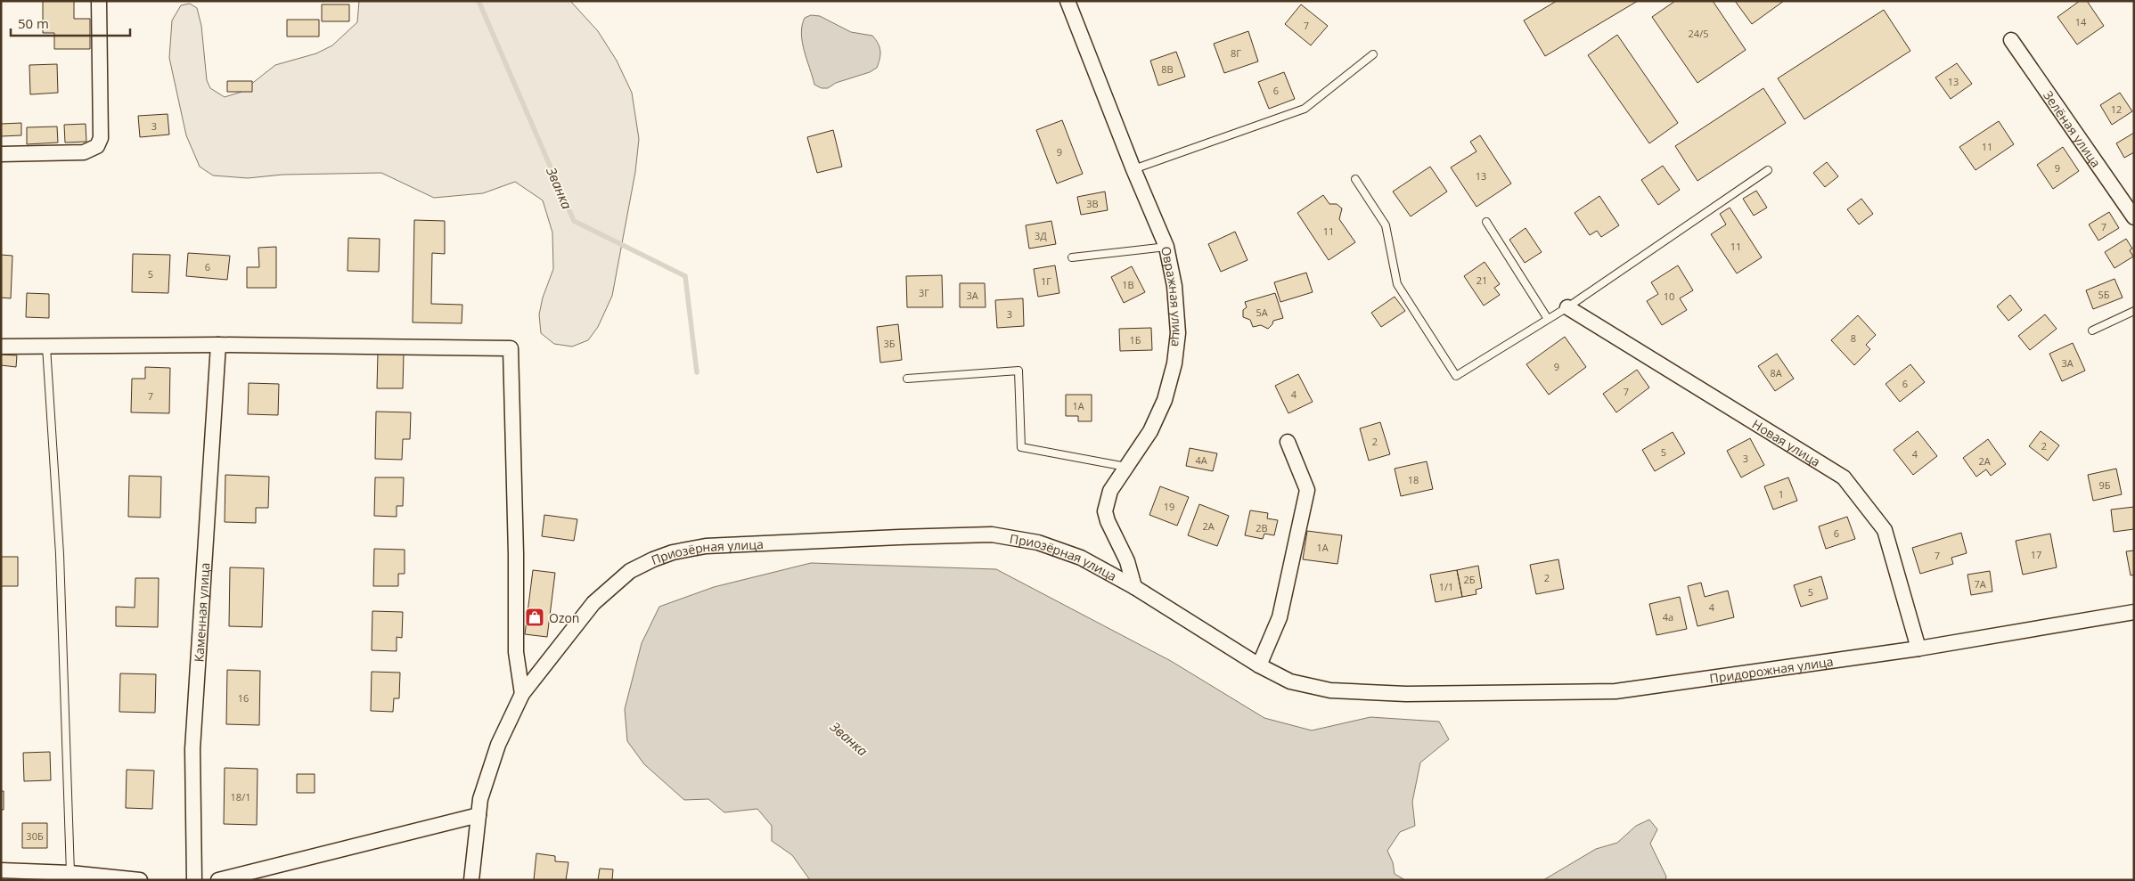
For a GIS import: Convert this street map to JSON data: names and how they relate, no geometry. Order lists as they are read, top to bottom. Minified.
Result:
{"streets":{"street":["Зелёная улица","Овражная улица","Новая улица","Приозёрная улица","Каменная улица","Придорожная улица"]},"crossings":[["Овражная улица","Приозёрная улица"],["Новая улица","Придорожная улица"],["Приозёрная улица","Придорожная улица"]],"water":["Званка"],"places":{"shop":["Ozon"]},"house_numbers":["14","7","24/5","8Г","8В","13","6","12","3","11","9","9","13","3В","7","11","3Д","11","6","5","21","1Г","1В","3Г","5Б","3А","10","5А","3","8","1Б","3Б","3А","9","8А","6","7","4","7","1А","2","2","5","4","3","4А","2А","18","9Б","1","19","2А","2В","6","1А","17","7","2","2Б","7А","1/1","5","4","4а","16","18/1","30Б"],"scale_bar":"50 m"}
